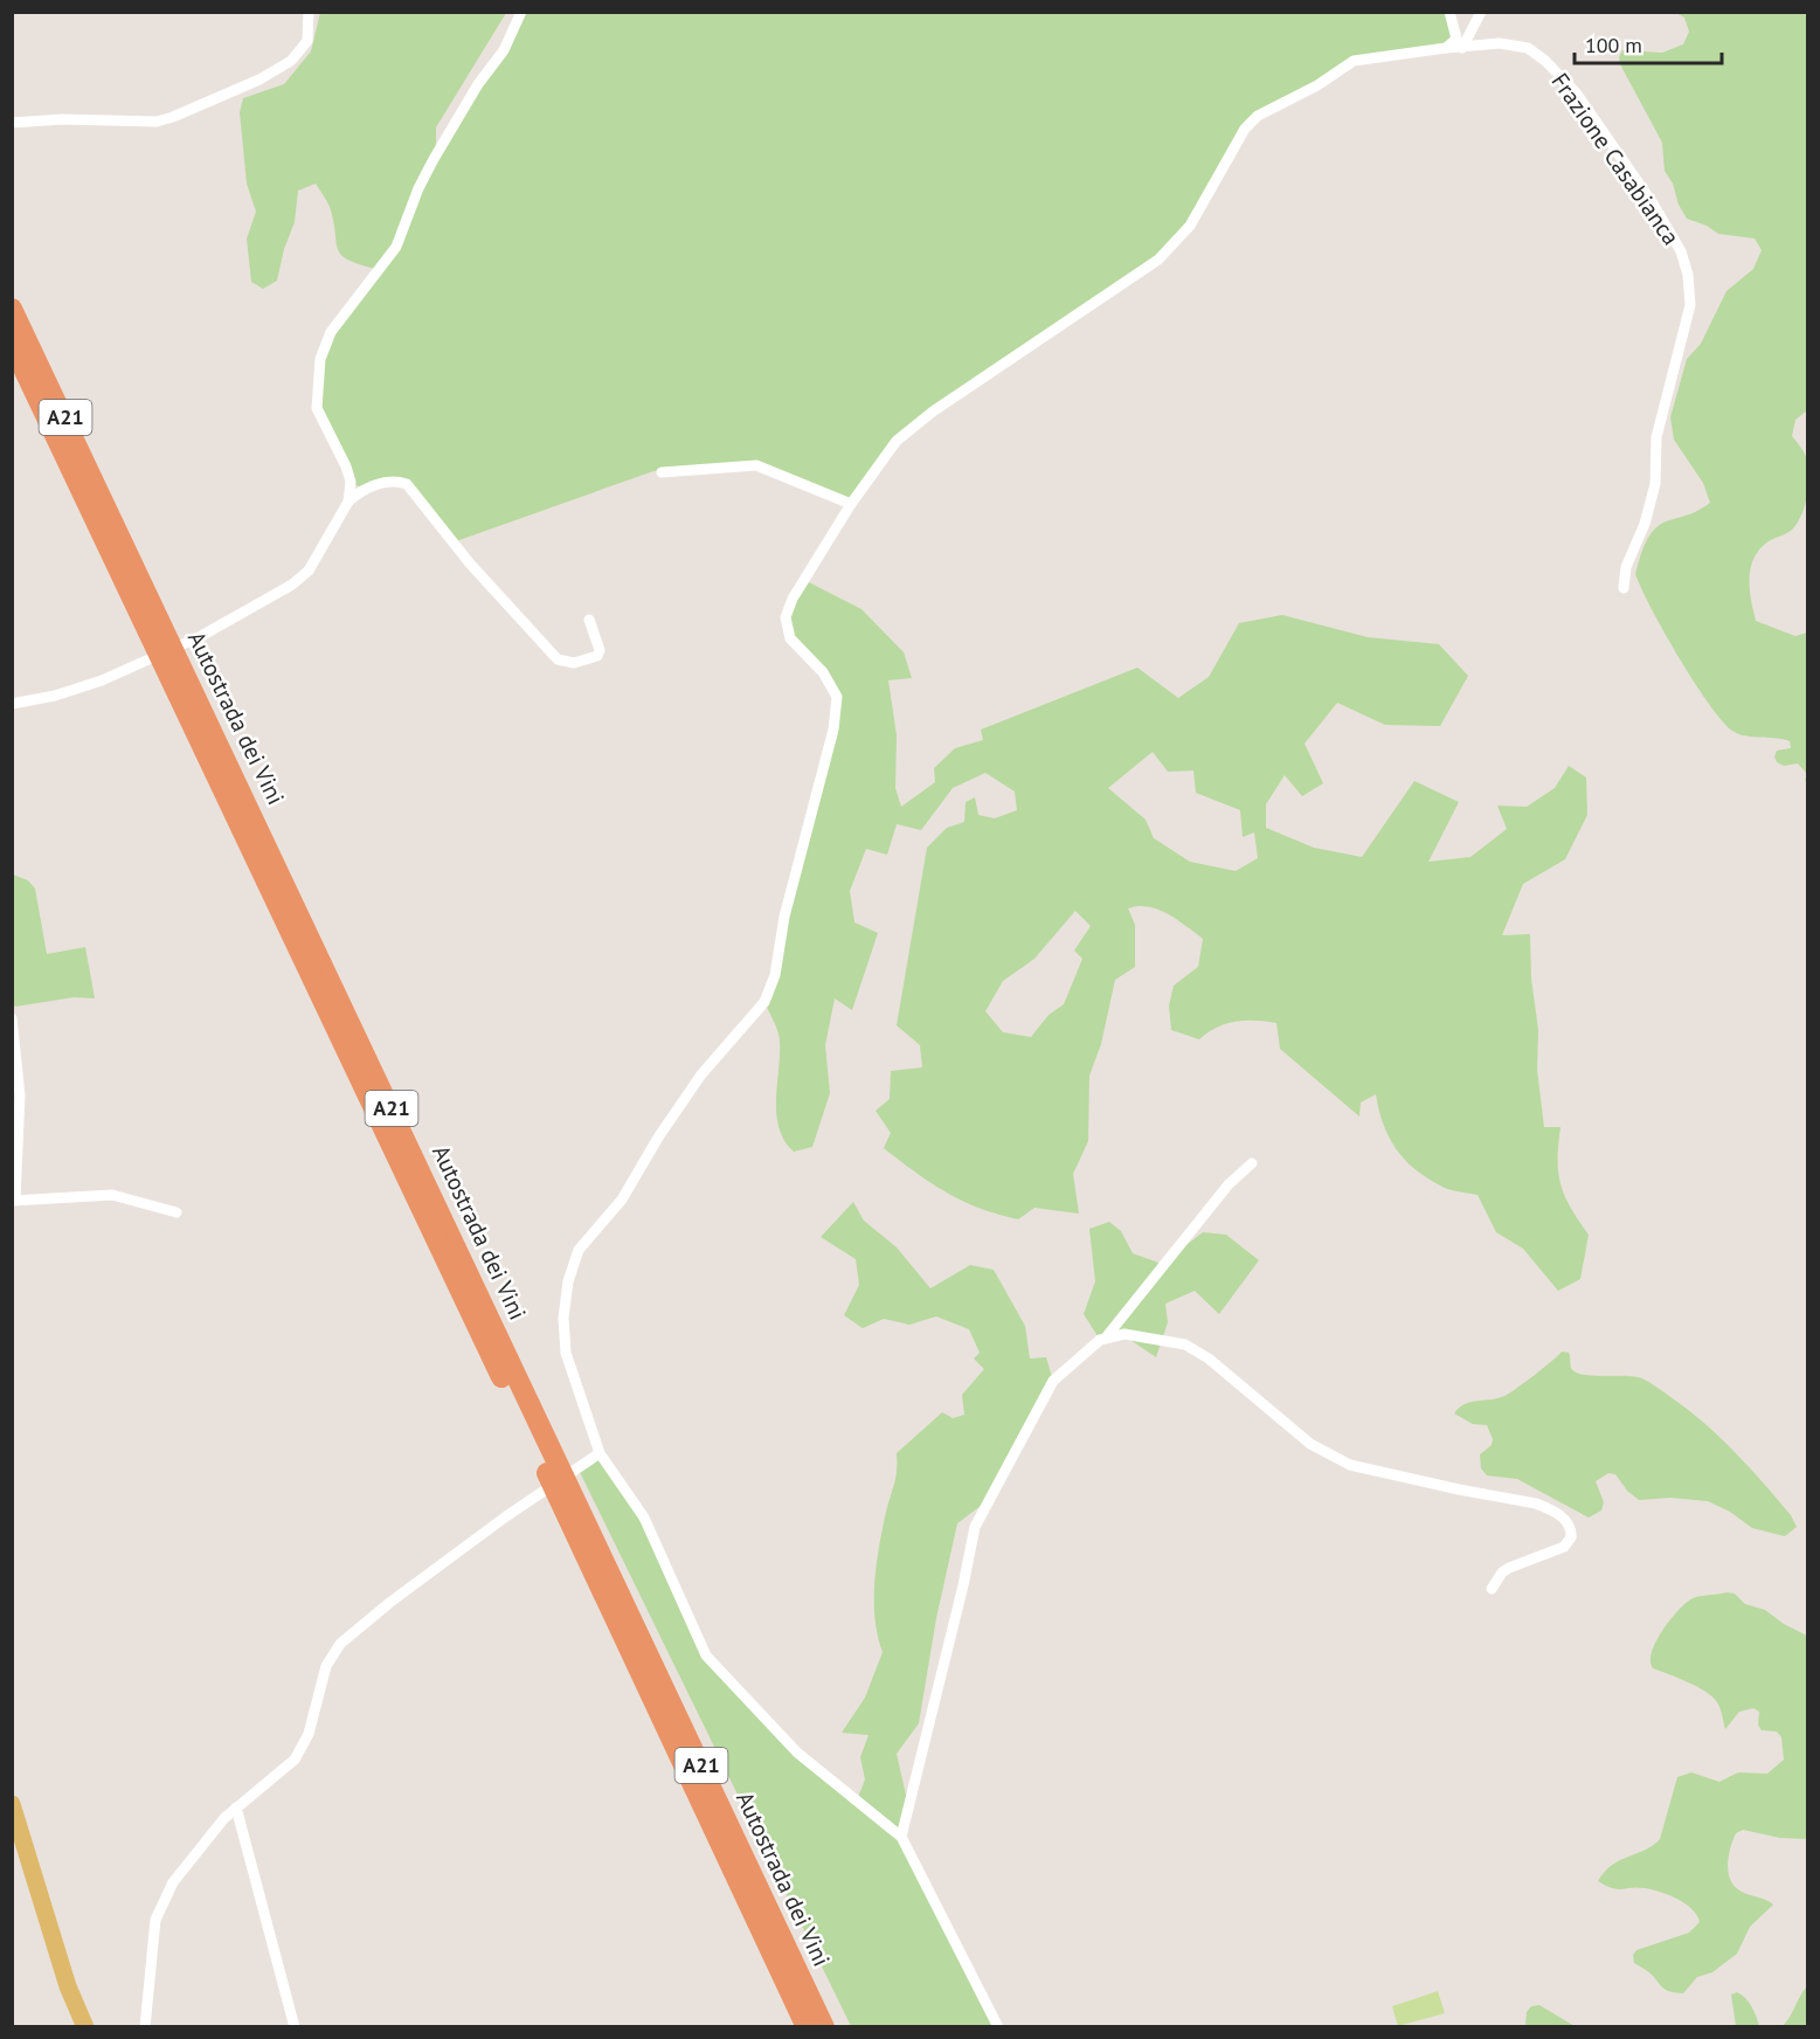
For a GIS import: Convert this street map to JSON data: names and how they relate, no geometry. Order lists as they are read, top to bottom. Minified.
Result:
{"streets":{"highway":["A21","Autostrada dei Vini"],"street":["Frazione Casabianca"]},"scale_bar":"100 m"}
